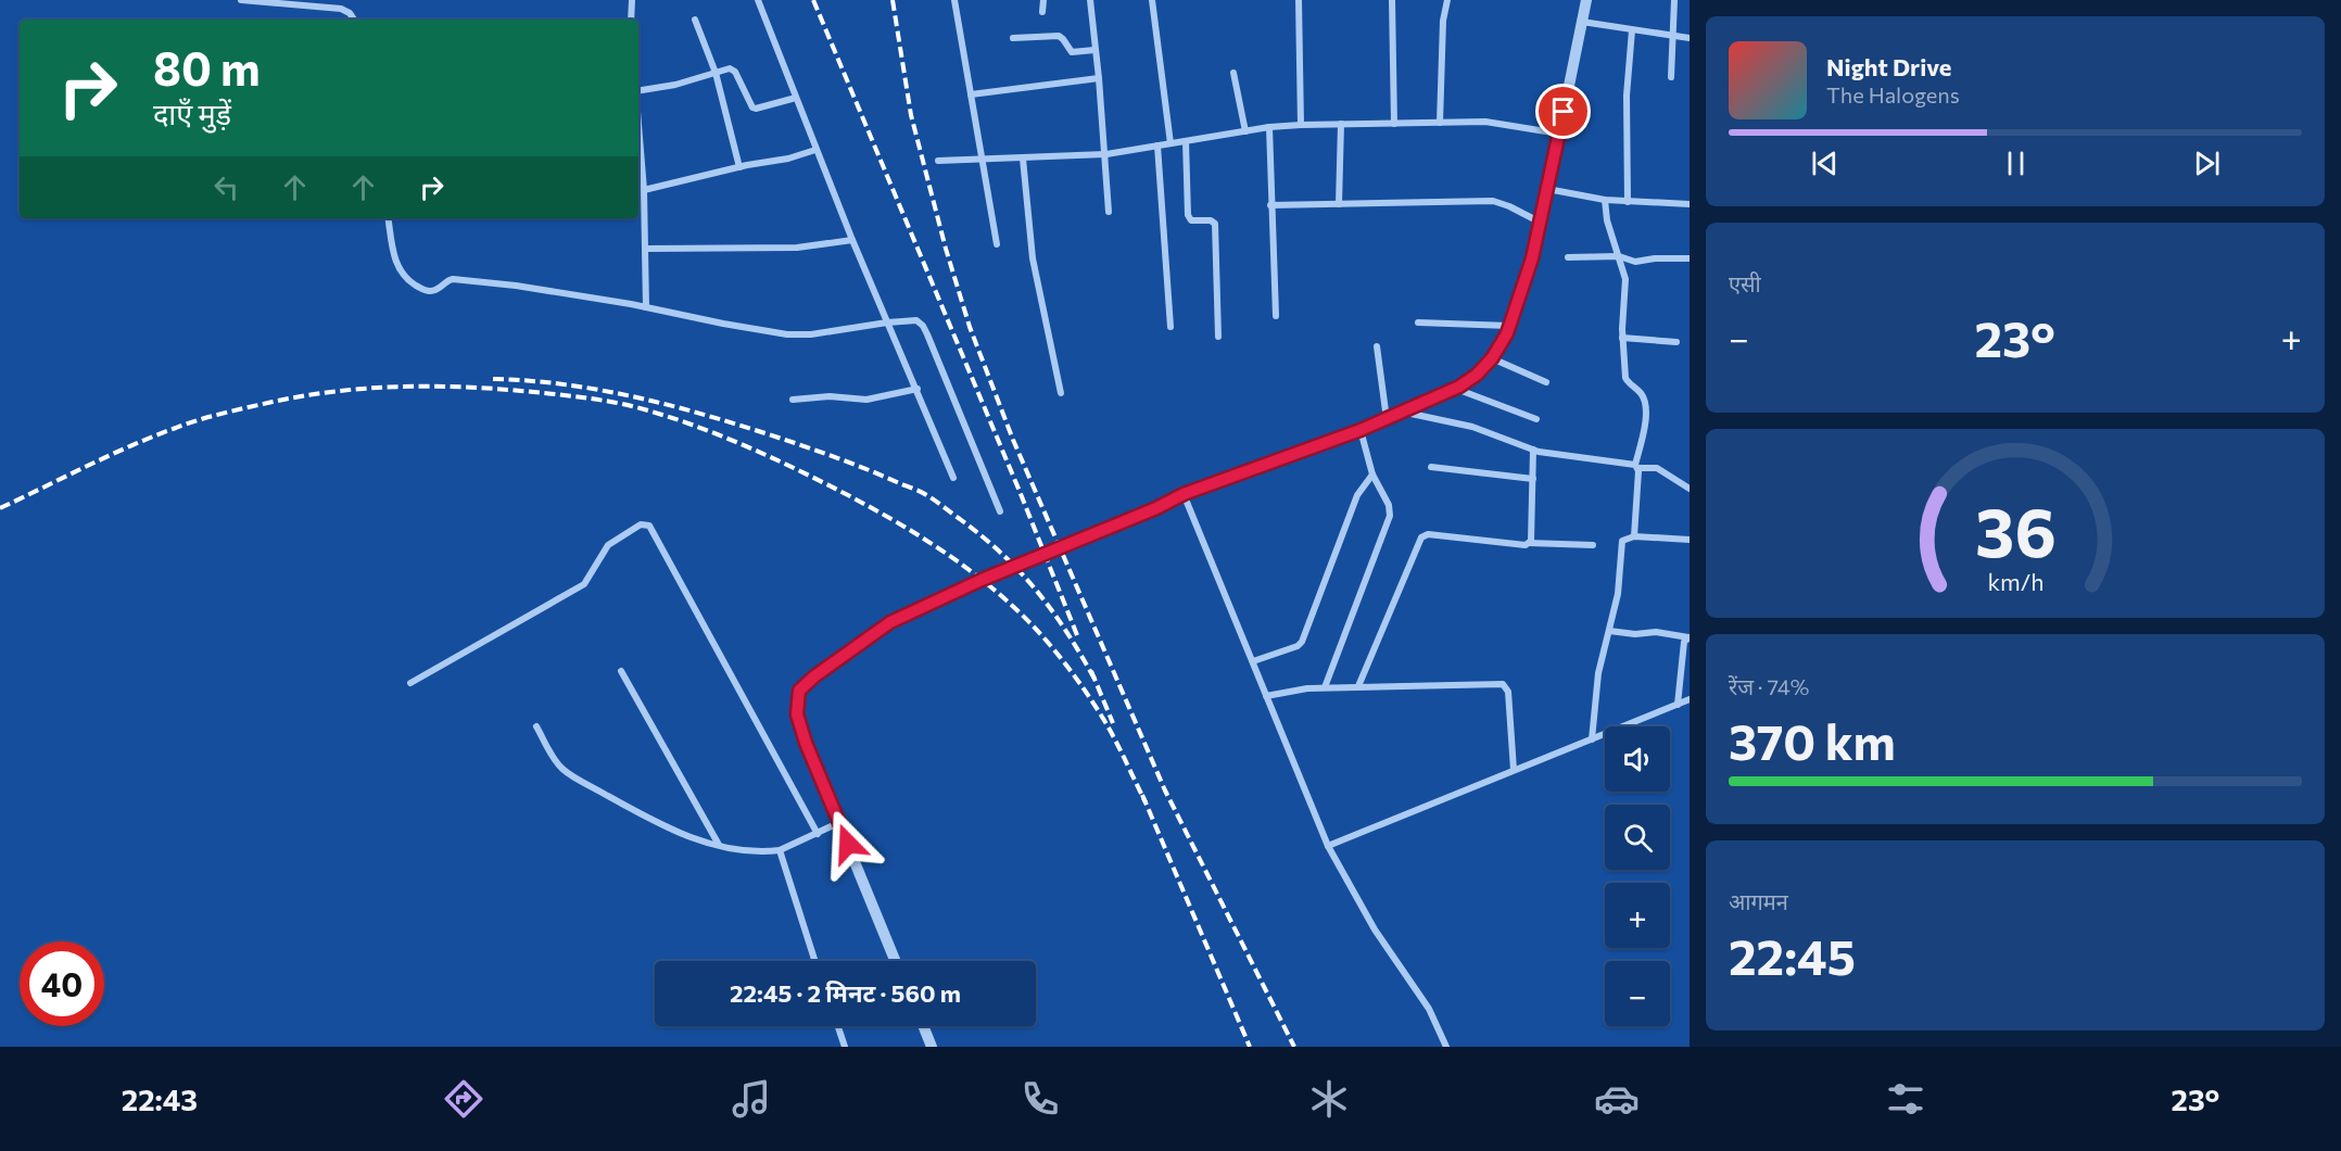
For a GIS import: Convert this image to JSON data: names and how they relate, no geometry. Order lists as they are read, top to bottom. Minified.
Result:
{"page":{"turn":["80 m","दाएँ मुड़ें"],"song":["Night Drive","The Halogens"],"tile":["एसी",["रेंज · 74%","370 km"],["आगमन","22:45"]],"heat":["−","23°","+"],"map_buttons":["+","−"],"limit":"40","trip":"22:45 · 2 मिनट · 560 m","tabs":["22:43","23°"],"gauge":["36","km/h"]}}
